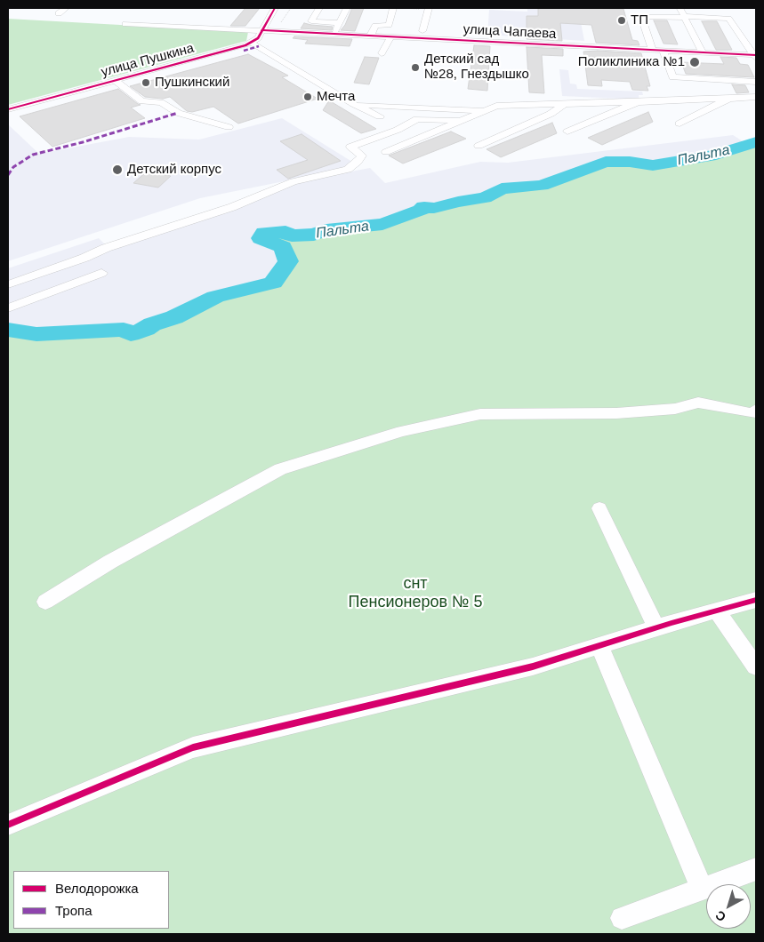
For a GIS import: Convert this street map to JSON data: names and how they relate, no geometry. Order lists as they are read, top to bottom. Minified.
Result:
{"streets":{"street":["улица Чапаева","улица Пушкина"]},"water":["Пальта"],"parks":["снт Пенсионеров № 5"],"places":["ТП","Поликлиника №1","Детский сад №28, Гнездышко","Пушкинский","Мечта","Детский корпус"],"legend":["Велодорожка","Тропа"],"north":"bottom left"}
